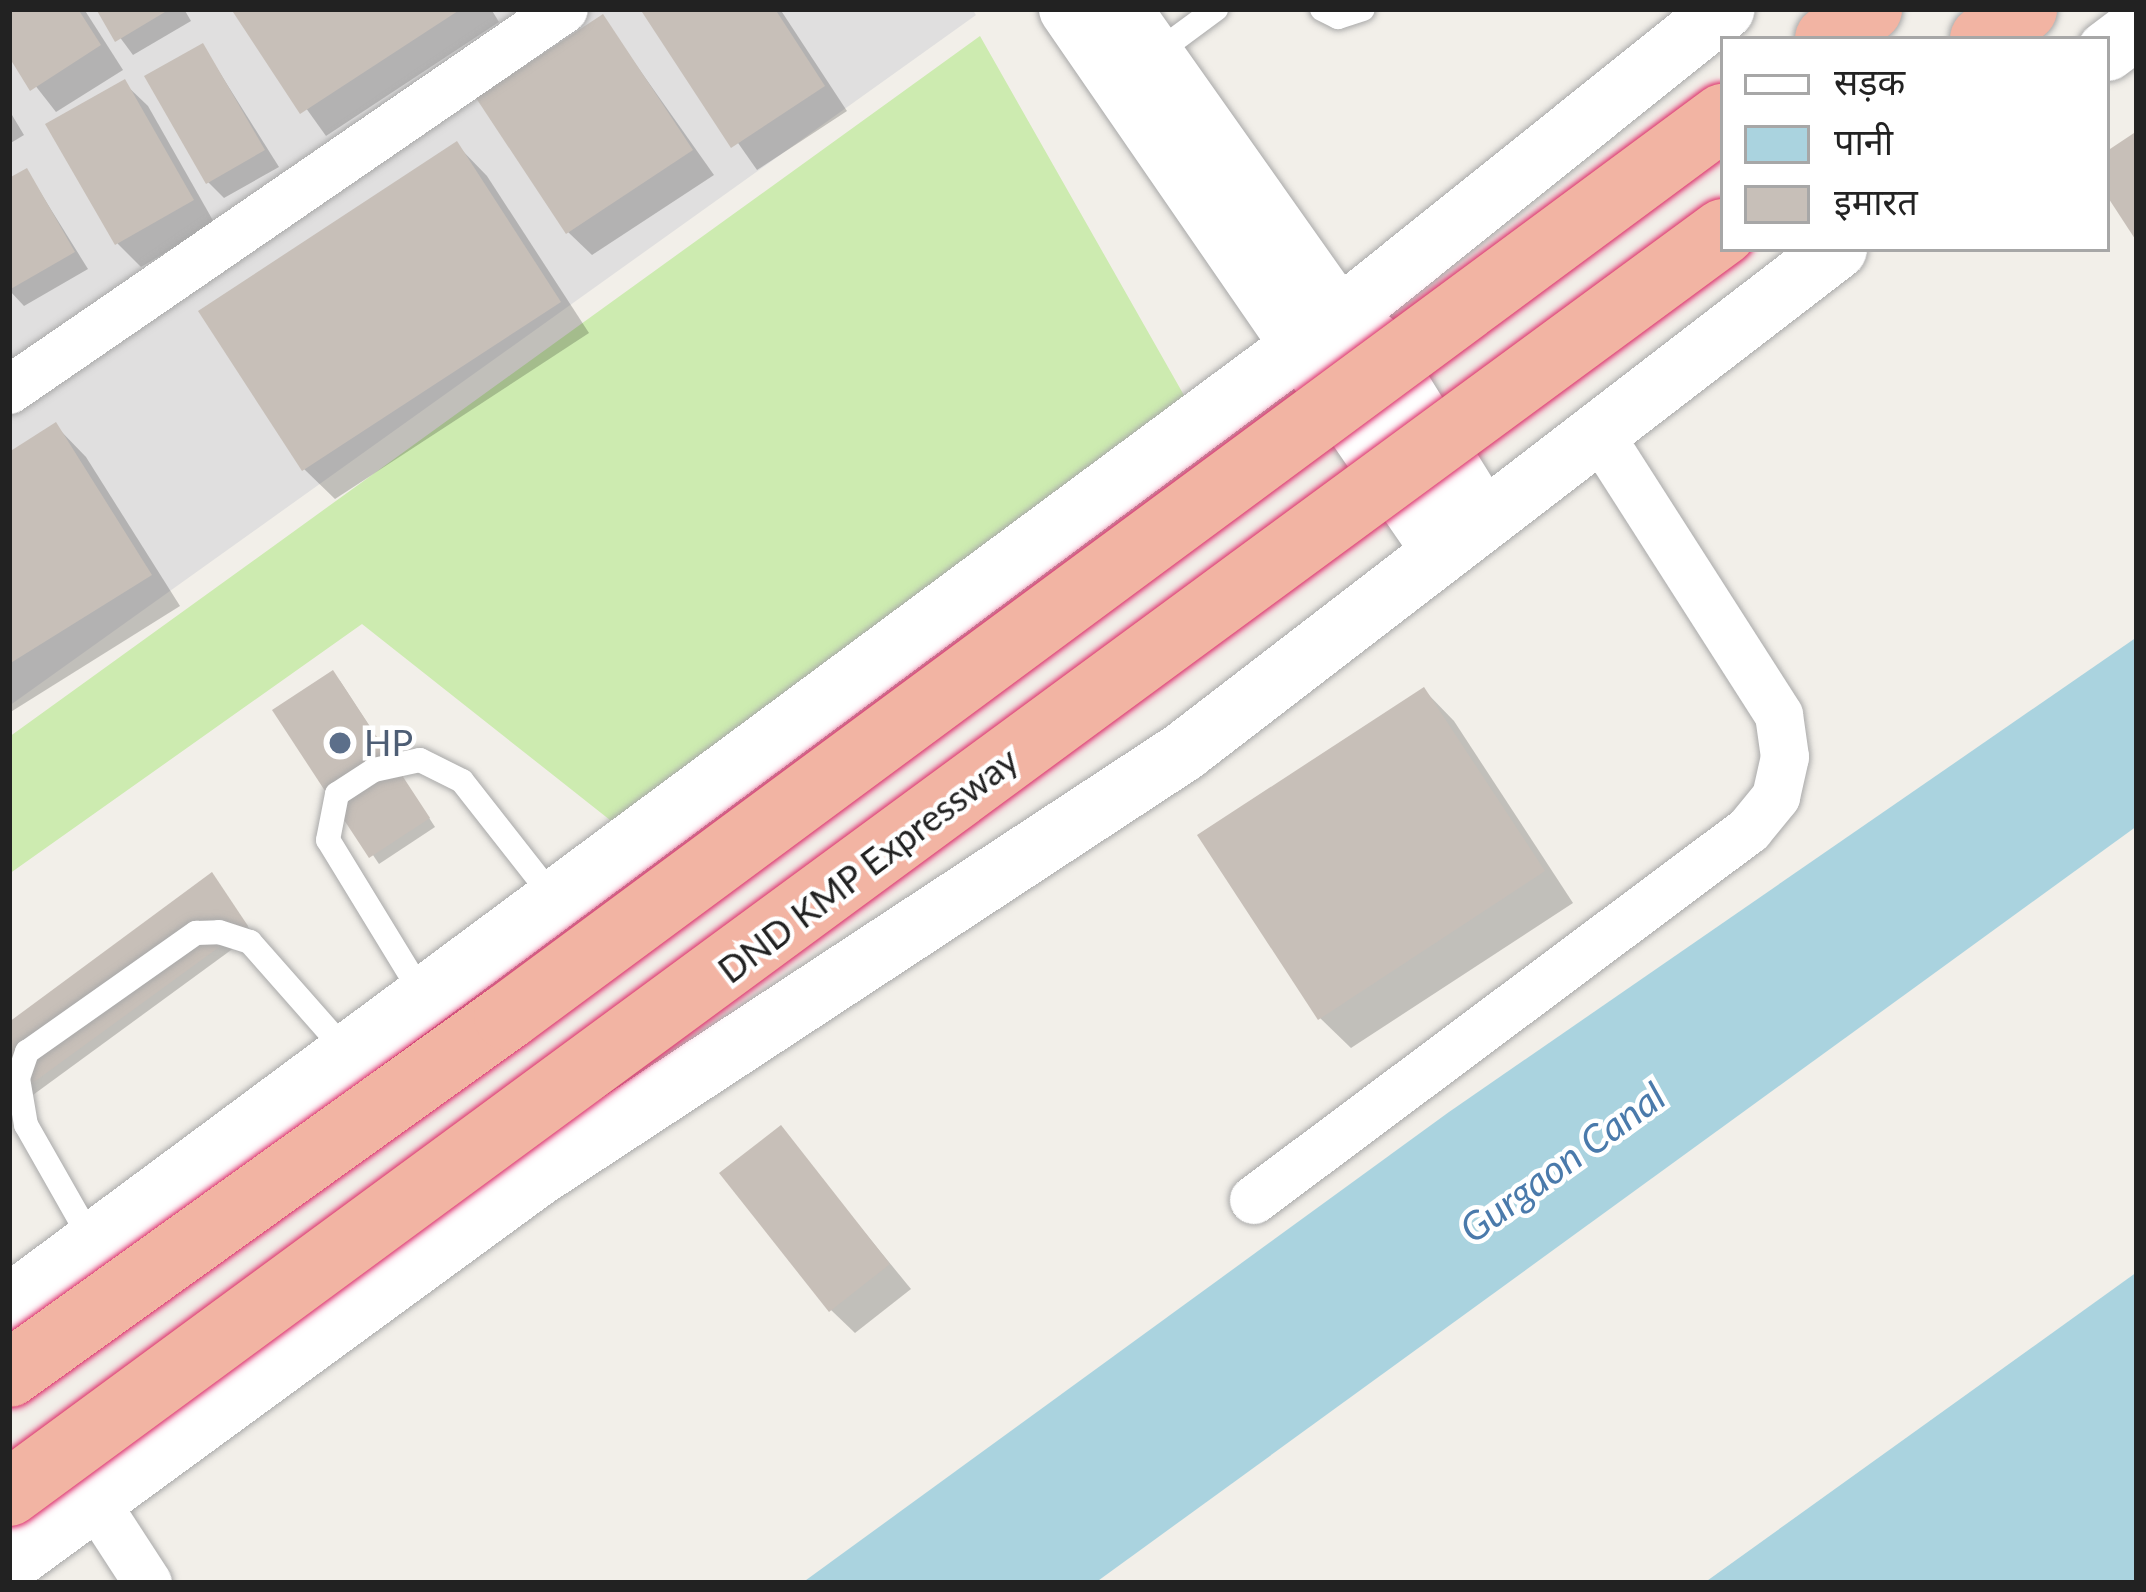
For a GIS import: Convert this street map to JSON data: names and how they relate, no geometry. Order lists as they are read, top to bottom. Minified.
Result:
{"streets":{"highway":["DND KMP Expressway"]},"water":["Gurgaon Canal"],"places":["HP"],"legend":["सड़क","पानी","इमारत"]}
